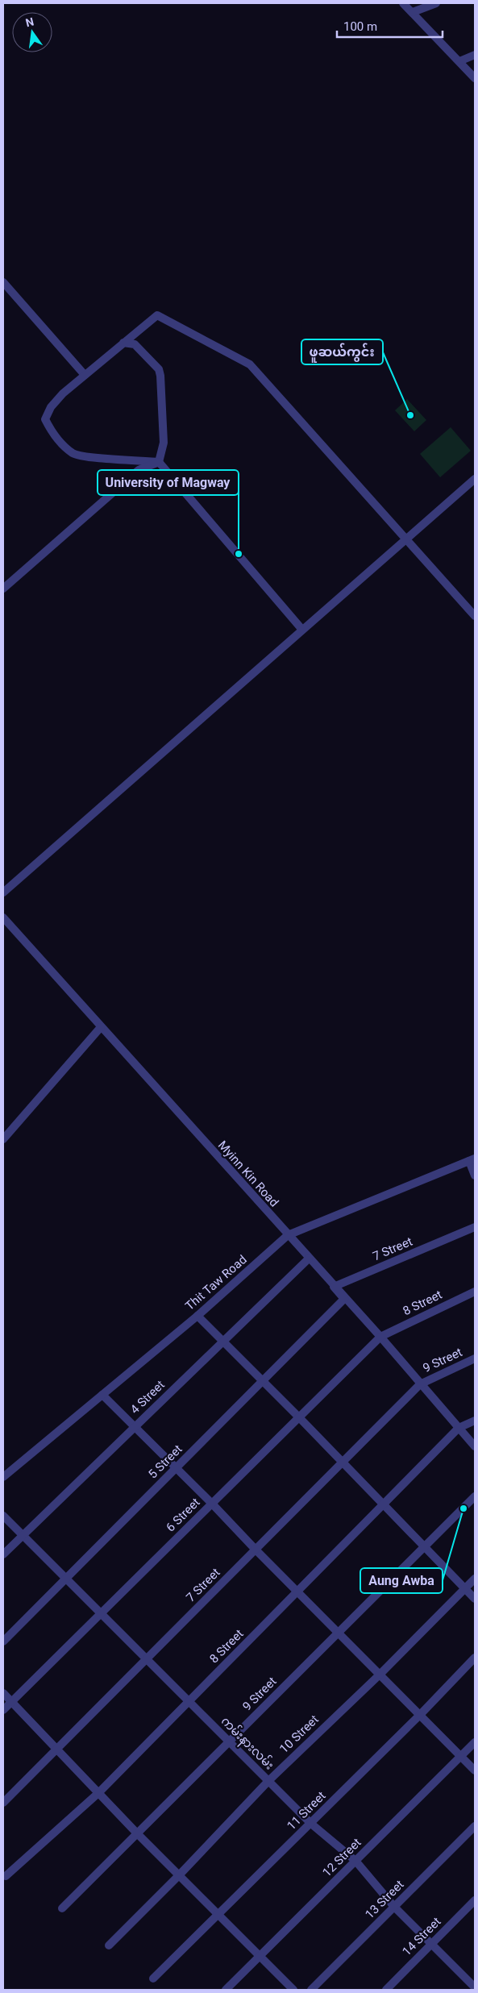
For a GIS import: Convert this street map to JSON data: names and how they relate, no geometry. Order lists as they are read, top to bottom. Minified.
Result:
{"streets":{"street":["Myinn Kin Road","7 Street","Thit Taw Road","8 Street","9 Street","4 Street","5 Street","6 Street","10 Street","ကမ်းနားလမ်း","11 Street","12 Street","13 Street","14 Street"]},"crossings":[["Myinn Kin Road","7 Street"],["Myinn Kin Road","Thit Taw Road"],["Myinn Kin Road","8 Street"],["Myinn Kin Road","9 Street"],["Myinn Kin Road","4 Street"],["Myinn Kin Road","5 Street"],["Myinn Kin Road","6 Street"],["7 Street","9 Street"],["7 Street","ကမ်းနားလမ်း"],["8 Street","6 Street"],["8 Street","ကမ်းနားလမ်း"],["9 Street","ကမ်းနားလမ်း"],["4 Street","ကမ်းနားလမ်း"],["5 Street","ကမ်းနားလမ်း"],["6 Street","ကမ်းနားလမ်း"],["10 Street","ကမ်းနားလမ်း"],["ကမ်းနားလမ်း","11 Street"],["ကမ်းနားလမ်း","12 Street"],["ကမ်းနားလမ်း","13 Street"],["ကမ်းနားလမ်း","14 Street"]],"places":["ဖူဆယ်ကွင်း","University of Magway","Aung Awba"],"scale_bar":"100 m","north":"top"}
